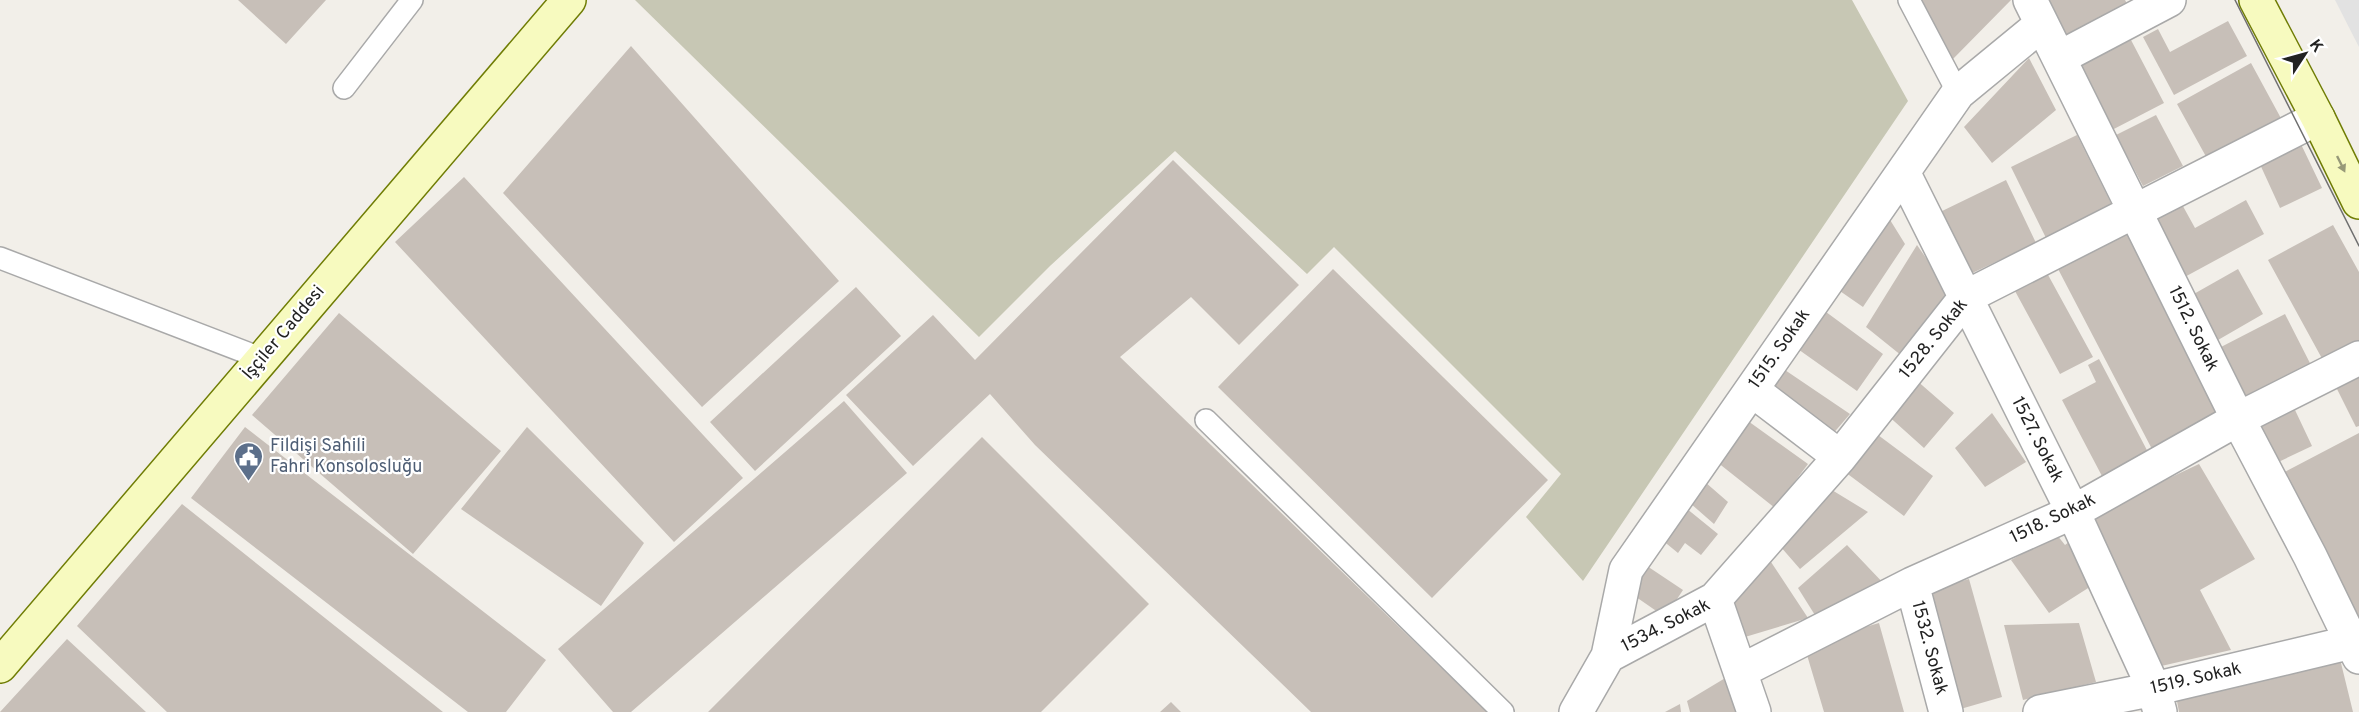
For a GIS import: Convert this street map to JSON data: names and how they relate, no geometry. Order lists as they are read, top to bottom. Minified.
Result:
{"streets":{"street":["1512. Sokak","İşçiler Caddesi","1528. Sokak","1515. Sokak","1527. Sokak","1518. Sokak","1534. Sokak","1532. Sokak","1519. Sokak"]},"crossings":[["1512. Sokak","1528. Sokak"],["1512. Sokak","1515. Sokak"],["1512. Sokak","1518. Sokak"],["1512. Sokak","1519. Sokak"],["1528. Sokak","1527. Sokak"],["1528. Sokak","1534. Sokak"],["1515. Sokak","1527. Sokak"],["1515. Sokak","1534. Sokak"],["1527. Sokak","1518. Sokak"],["1527. Sokak","1519. Sokak"],["1518. Sokak","1534. Sokak"],["1518. Sokak","1532. Sokak"]],"places":{"public building":["Fildişi Sahili Fahri Konsolosluğu"]},"north":"top right"}
